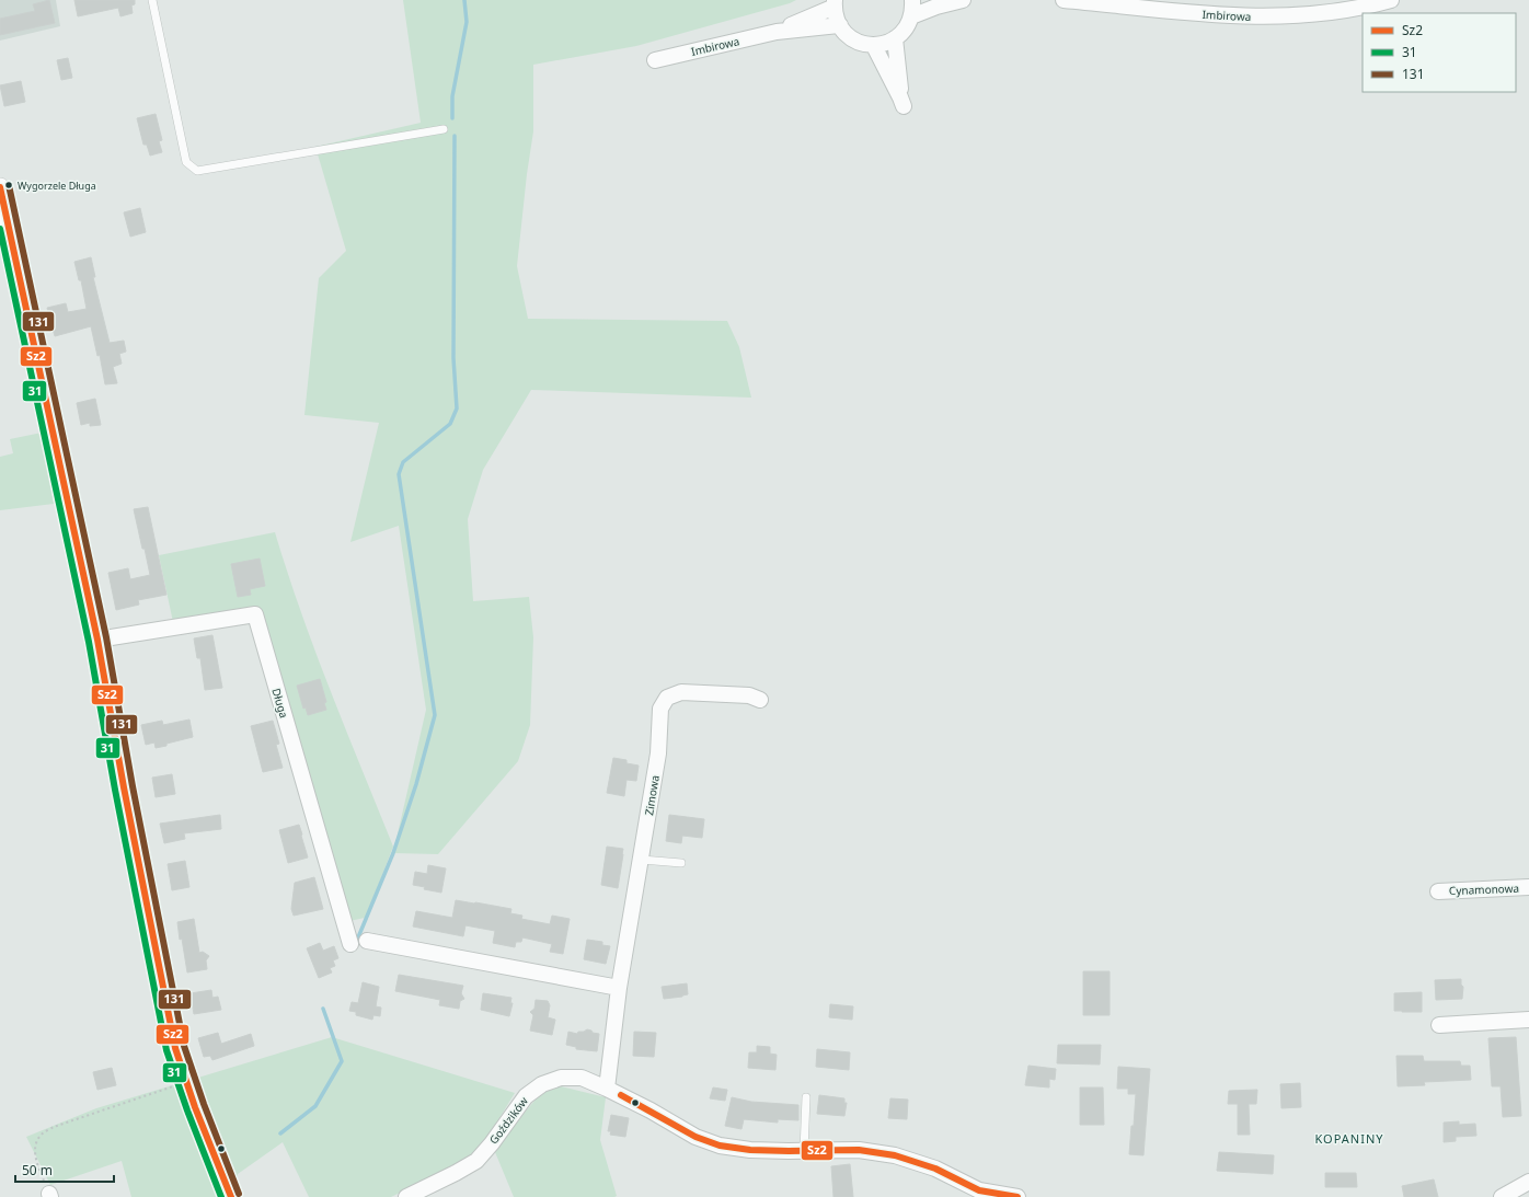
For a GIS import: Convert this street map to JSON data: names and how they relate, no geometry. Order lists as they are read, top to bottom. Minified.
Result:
{"streets":{"street":["Imbirowa","Długa","Zimowa","Cynamonowa","Goździków"]},"crossings":[["Zimowa","Goździków"]],"districts":["KOPANINY"],"places":["Wygorzele Długa"],"lines":["transit line 131","transit line Sz2","transit line 31"],"legend":["Sz2","31","131"],"scale_bar":"50 m"}
